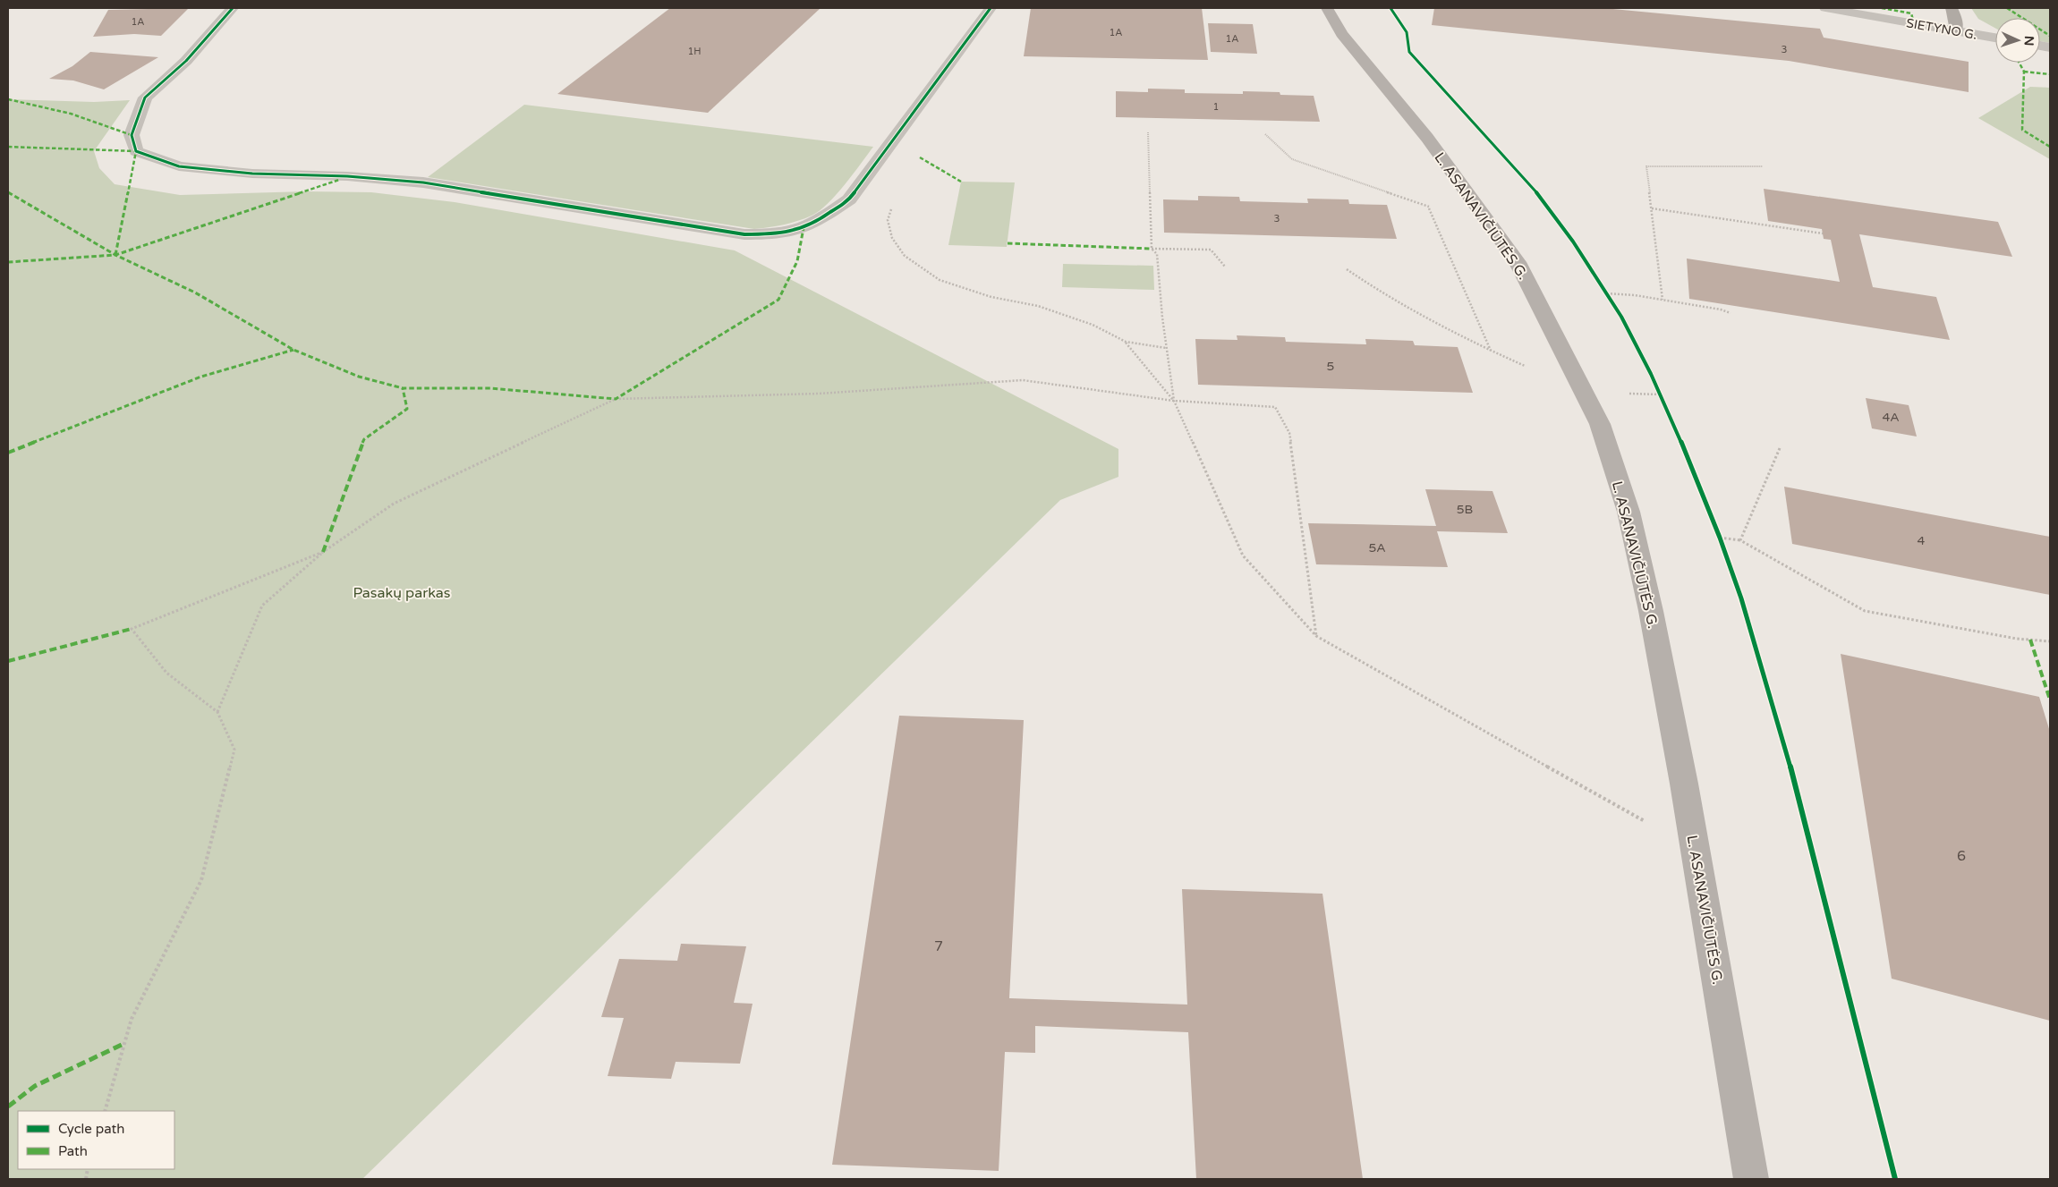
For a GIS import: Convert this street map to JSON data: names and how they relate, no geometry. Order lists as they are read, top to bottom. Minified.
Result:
{"streets":{"main road":["L. ASANAVIČIŪTĖS G."],"street":["SIETYNO G."]},"parks":["Pasakų parkas"],"house_numbers":["1A","1A","1A","3","1H","1","3","5","4A","5B","4","5A","6","7"],"legend":["Cycle path","Path"],"north":"right"}
